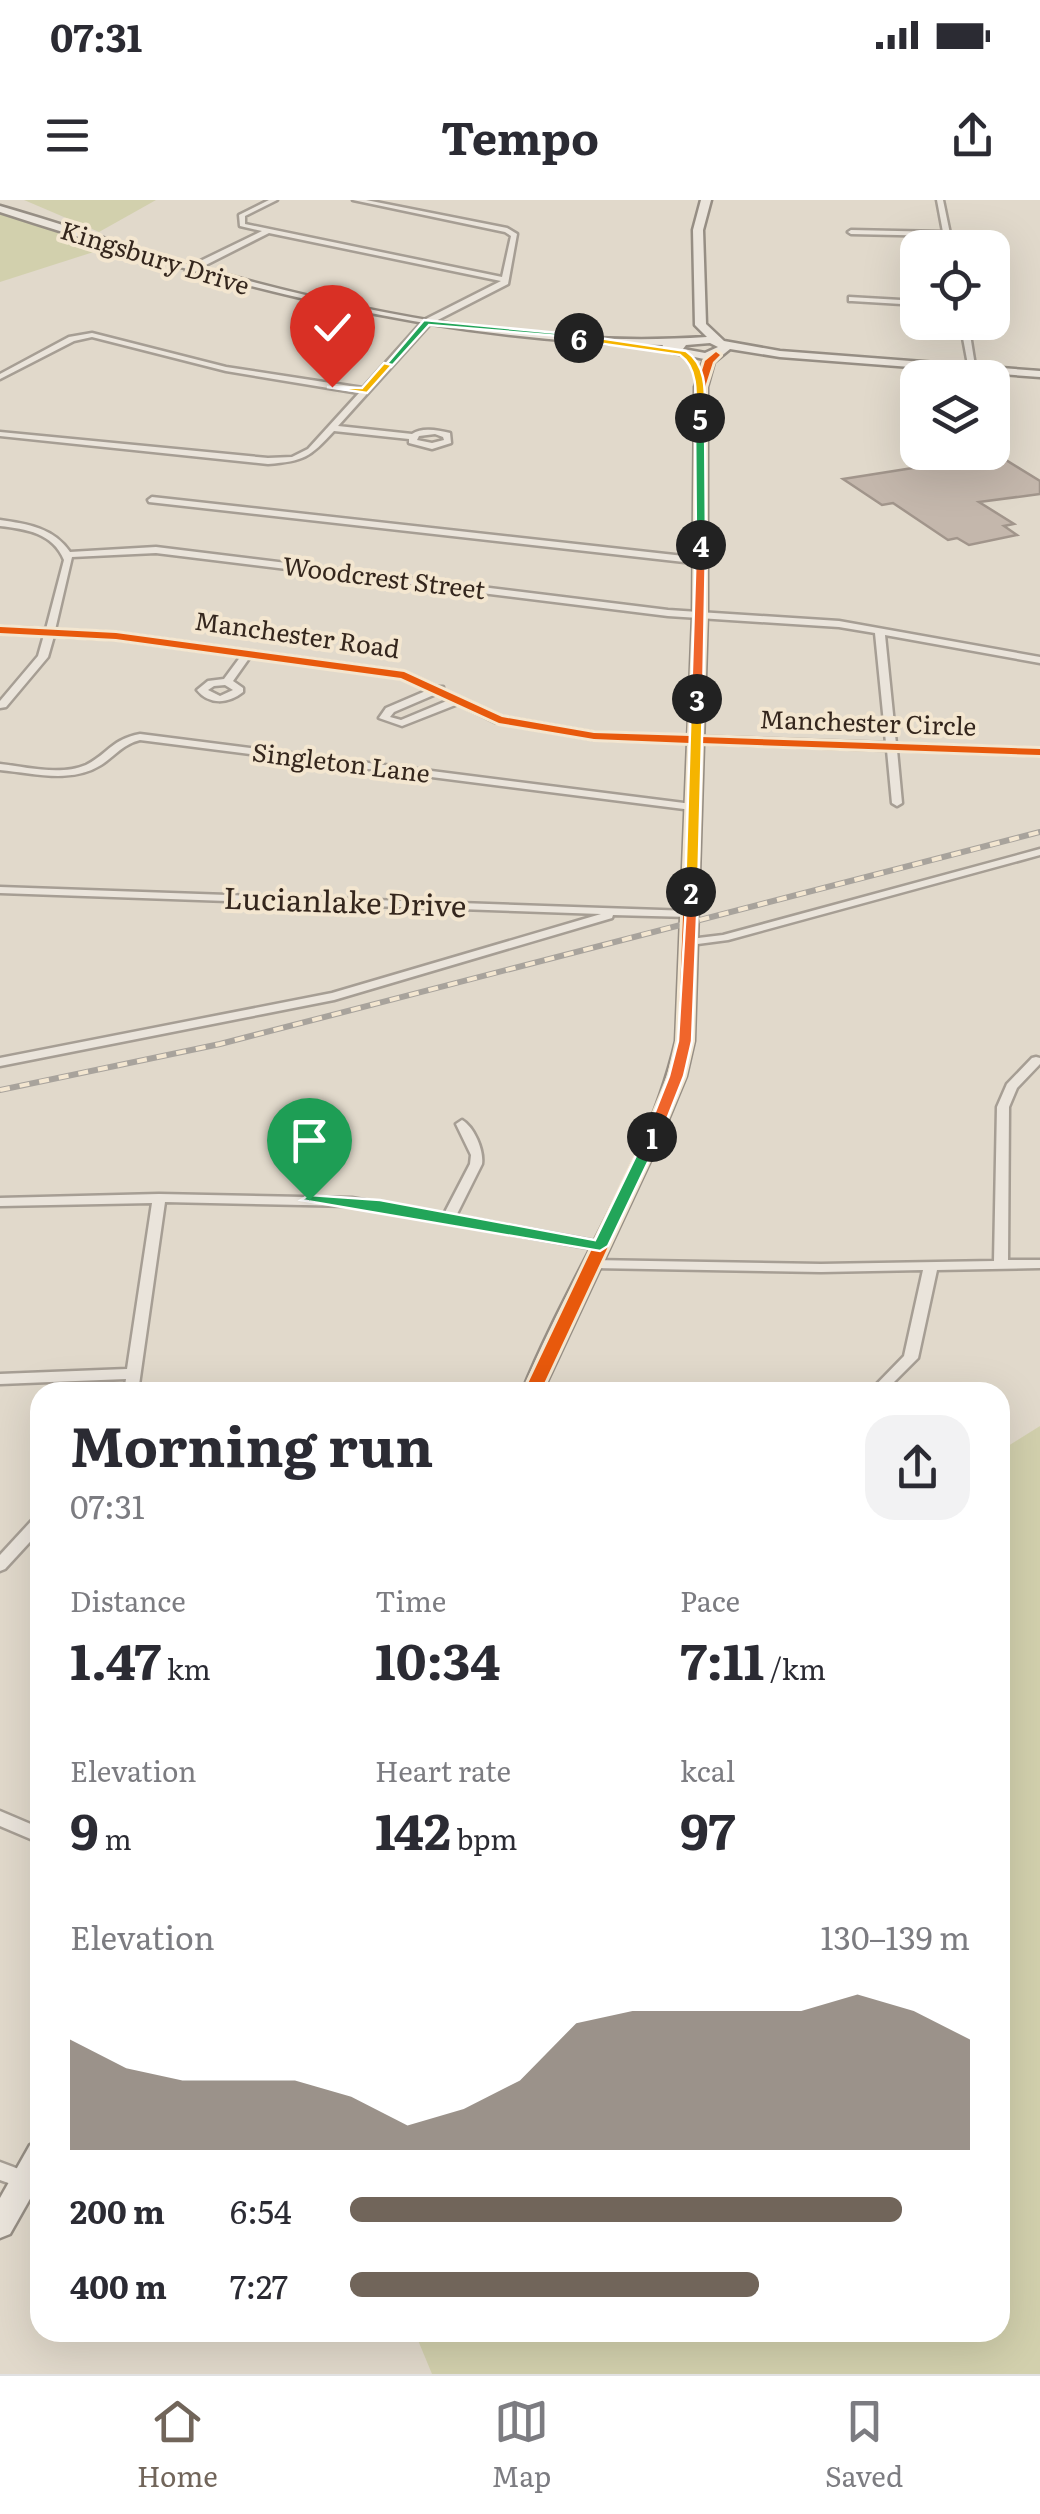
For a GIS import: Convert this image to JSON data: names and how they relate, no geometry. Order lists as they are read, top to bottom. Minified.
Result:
{"streets":{"street":["Kingsbury Drive","Woodcrest Street","Manchester Road","Manchester Circle","Singleton Lane","Lucianlake Drive"]},"crossings":[["Manchester Road","Manchester Circle"]],"page":{"status":"07:31","header":"Tempo","pins":["6","5","4","3","2","1"],"heading":["Morning run","07:31"],"stats":[["Distance","1.47 km"],["Time","10:34"],["Pace","7:11 /km"],["Elevation","9 m"],["Heart rate","142 bpm"],["kcal","97"]],"chart":["Elevation","130–139 m"],"list":[{"name":"200 m","note":"6:54"},{"name":"400 m","note":"7:27"}],"tabs":["Home","Map","Saved"]}}
